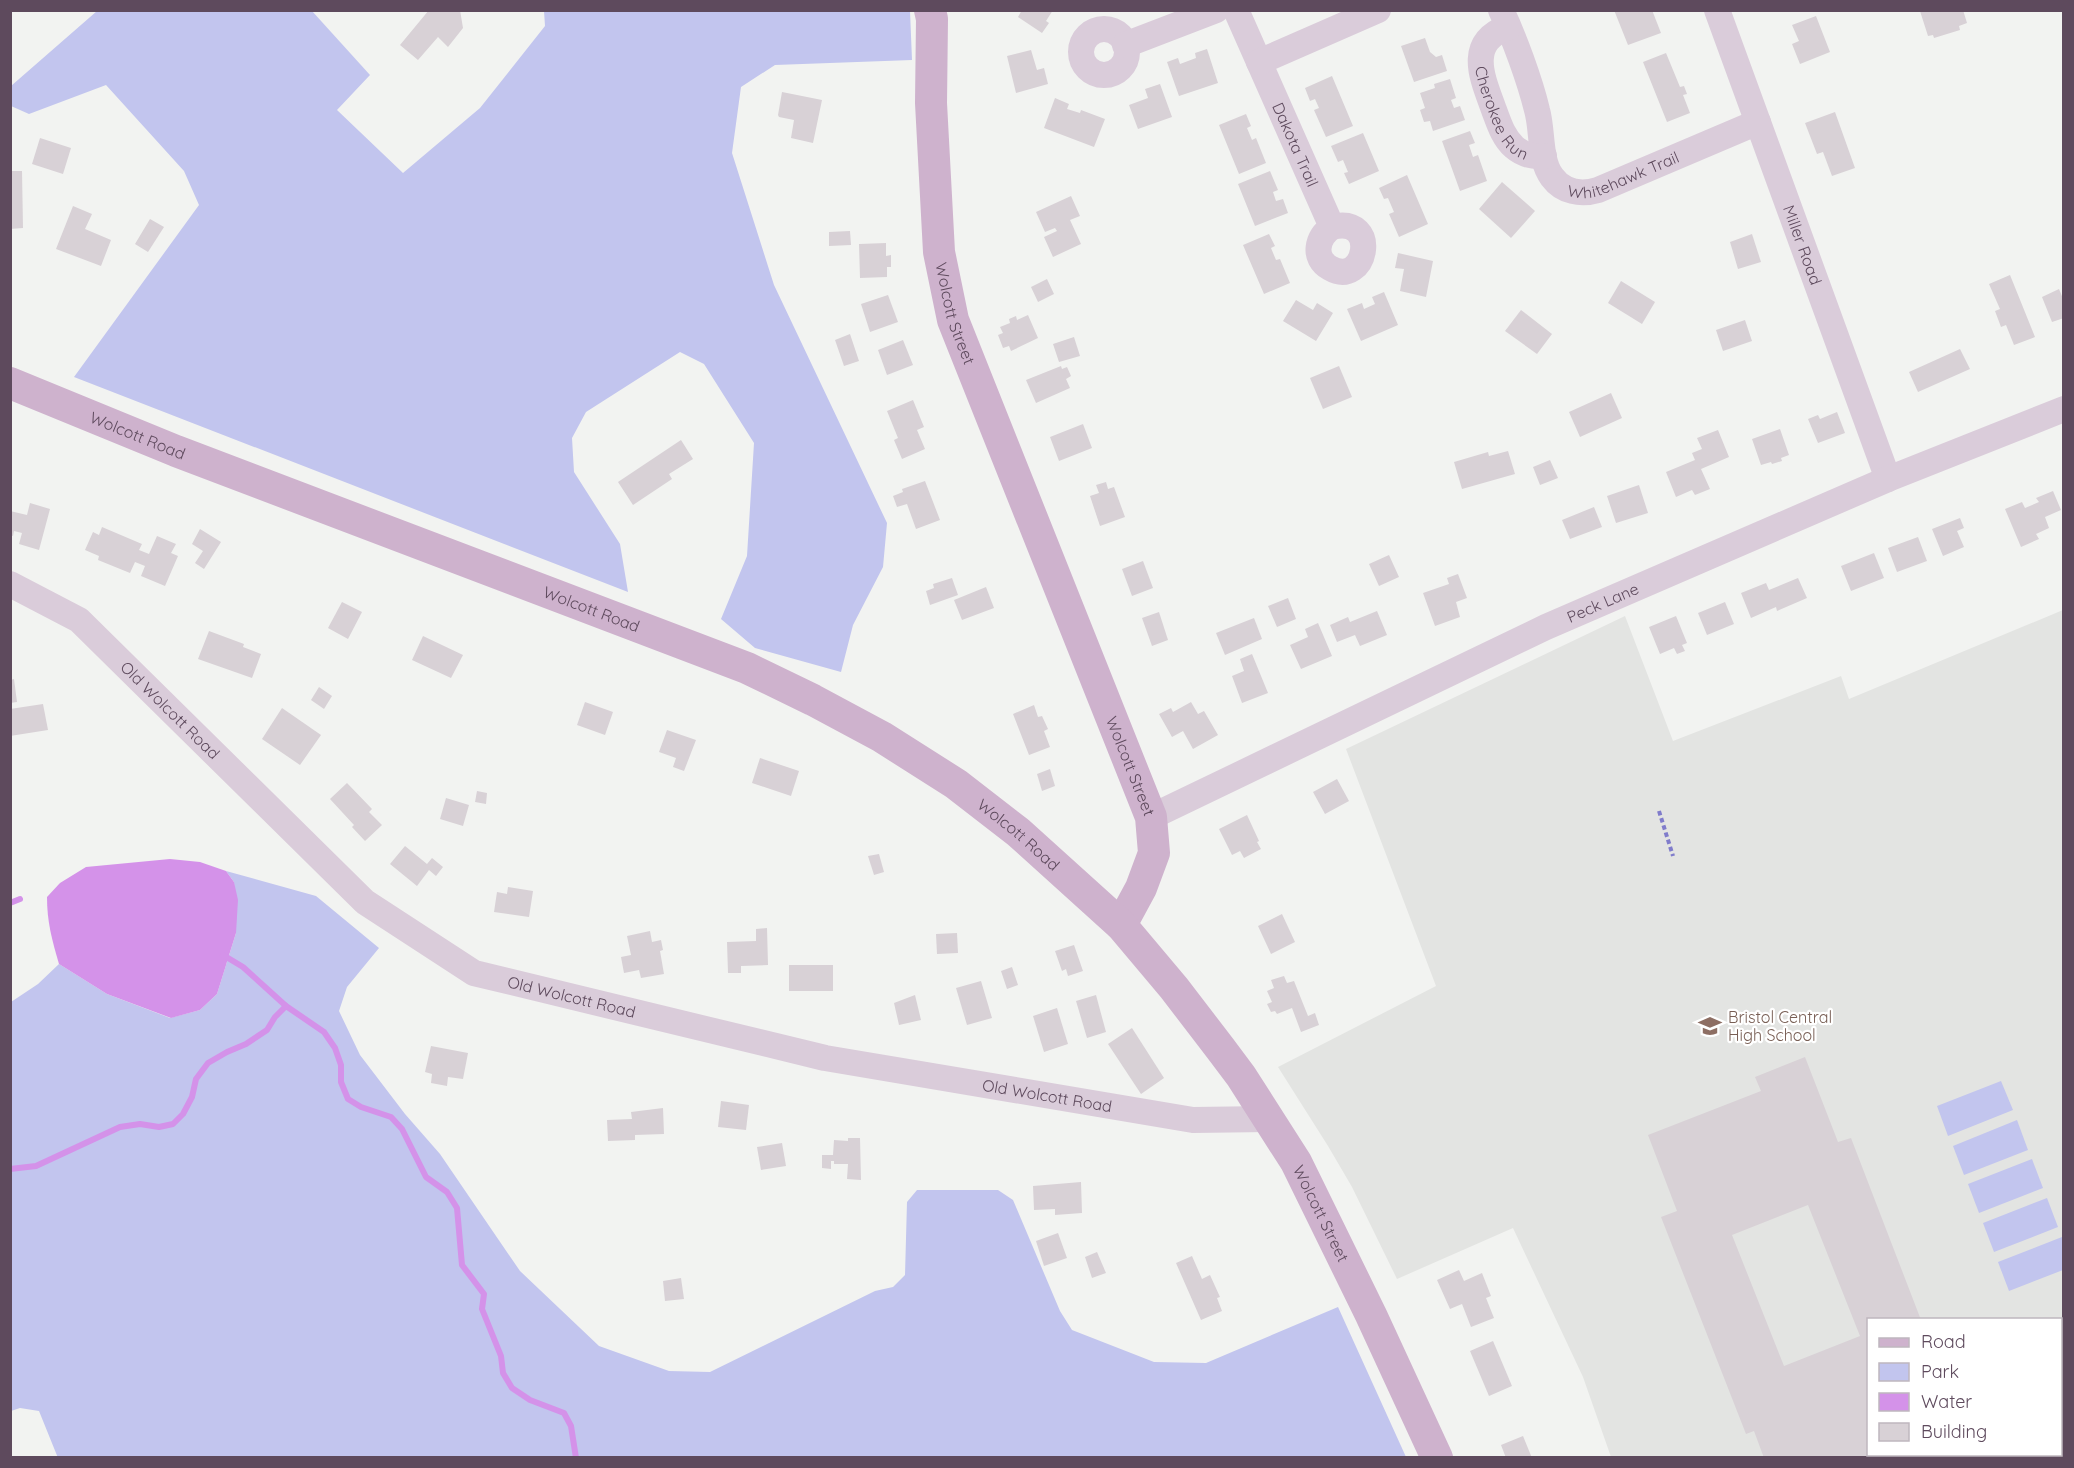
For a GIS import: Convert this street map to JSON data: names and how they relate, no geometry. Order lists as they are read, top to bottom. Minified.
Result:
{"streets":{"main road":["Wolcott Street","Wolcott Road"],"street":["Cherokee Run","Dakota Trail","Whitehawk Trail","Miller Road","Peck Lane","Old Wolcott Road"]},"crossings":[["Cherokee Run","Whitehawk Trail"],["Whitehawk Trail","Miller Road"],["Miller Road","Peck Lane"],["Wolcott Street","Wolcott Road"],["Wolcott Street","Peck Lane"],["Wolcott Street","Old Wolcott Road"]],"places":{"school or university":["Bristol Central High School"]},"legend":["Road","Park","Water","Building"]}
